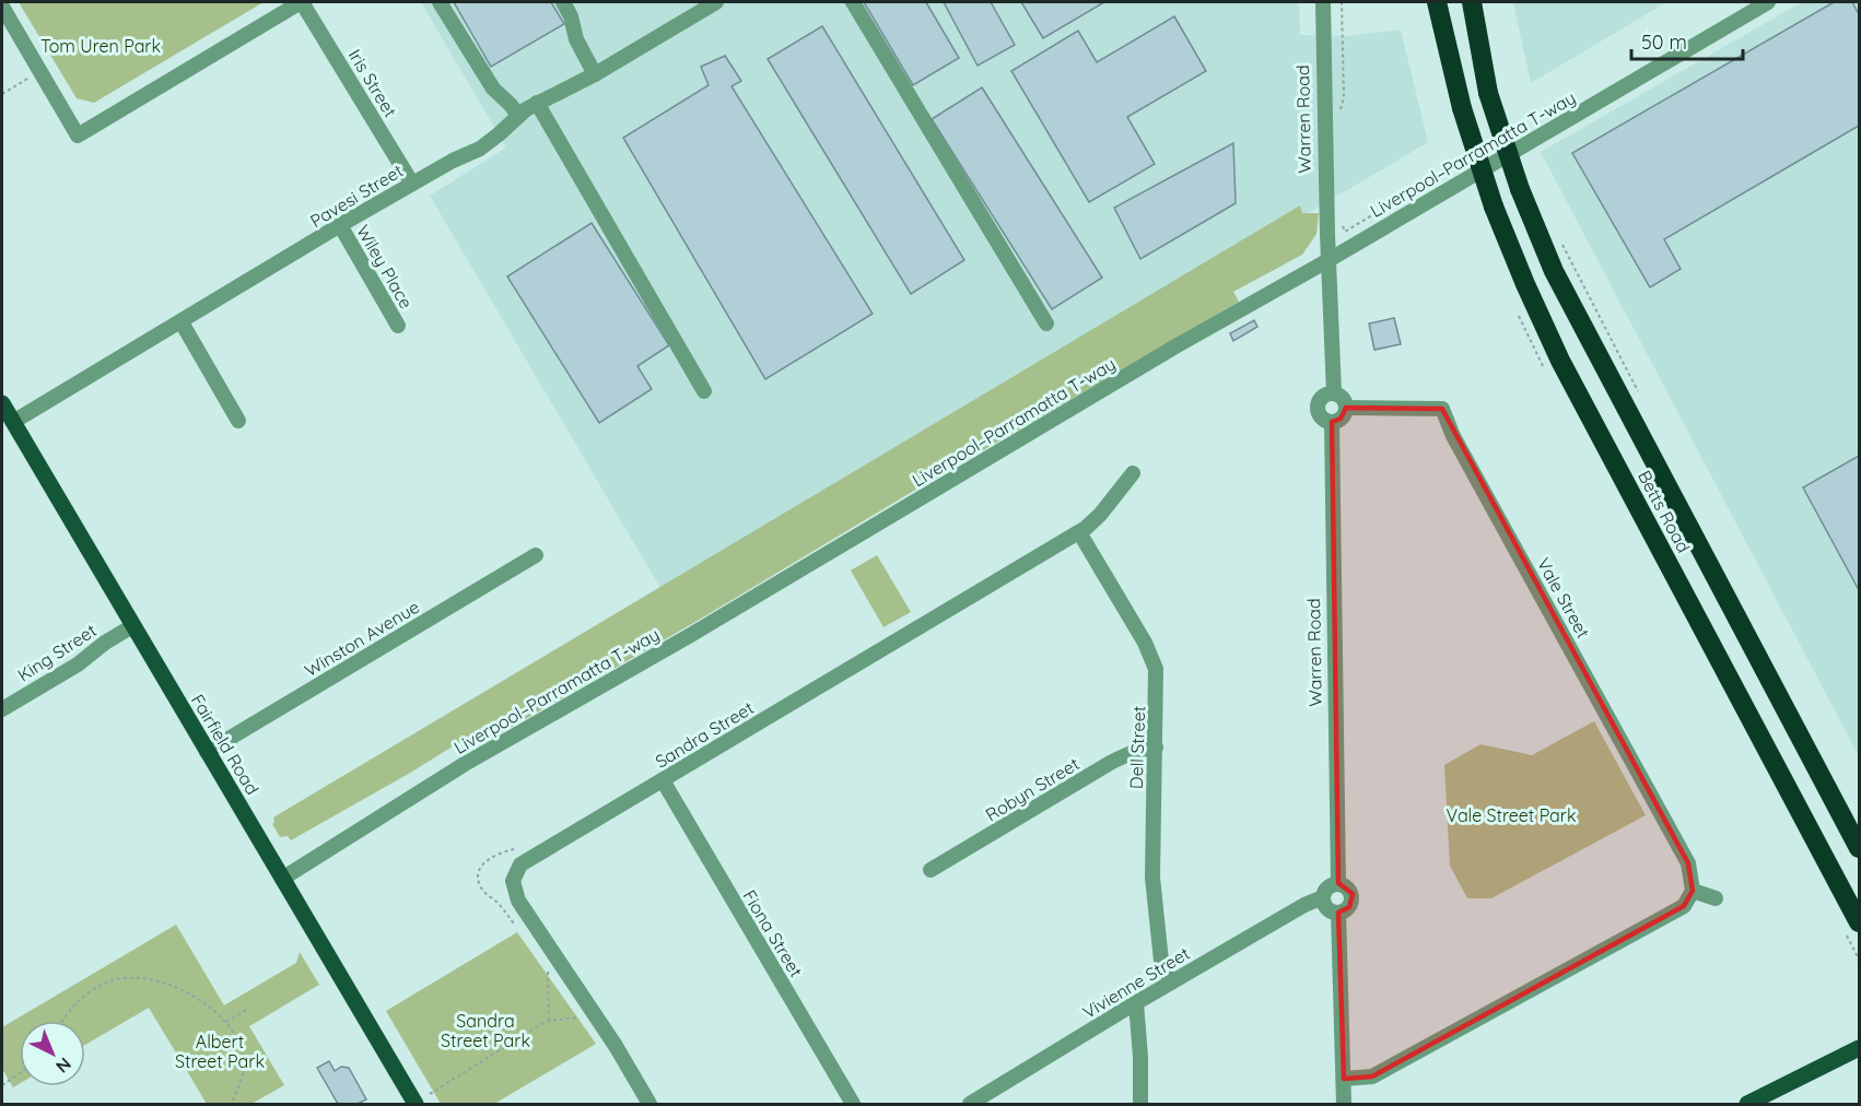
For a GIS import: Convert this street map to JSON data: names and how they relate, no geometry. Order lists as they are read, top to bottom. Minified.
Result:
{"streets":{"highway":["Betts Road"],"main road":["Fairfield Road"],"street":["Iris Street","Warren Road","Liverpool–Parramatta T-way","Pavesi Street","Wiley Place","Vale Street","Winston Avenue","King Street","Sandra Street","Dell Street","Robyn Street","Fiona Street","Vivienne Street"]},"crossings":[["Iris Street","Pavesi Street"],["Warren Road","Liverpool–Parramatta T-way"],["Warren Road","Vale Street"],["Warren Road","Vivienne Street"],["Liverpool–Parramatta T-way","Fairfield Road"],["Pavesi Street","Wiley Place"],["Pavesi Street","Fairfield Road"],["Winston Avenue","Fairfield Road"],["King Street","Fairfield Road"],["Sandra Street","Dell Street"],["Sandra Street","Fiona Street"],["Dell Street","Robyn Street"],["Dell Street","Vivienne Street"]],"parks":["Tom Uren Park","Vale Street Park","Sandra Street Park","Albert Street Park"],"scale_bar":"50 m","north":"bottom right"}
